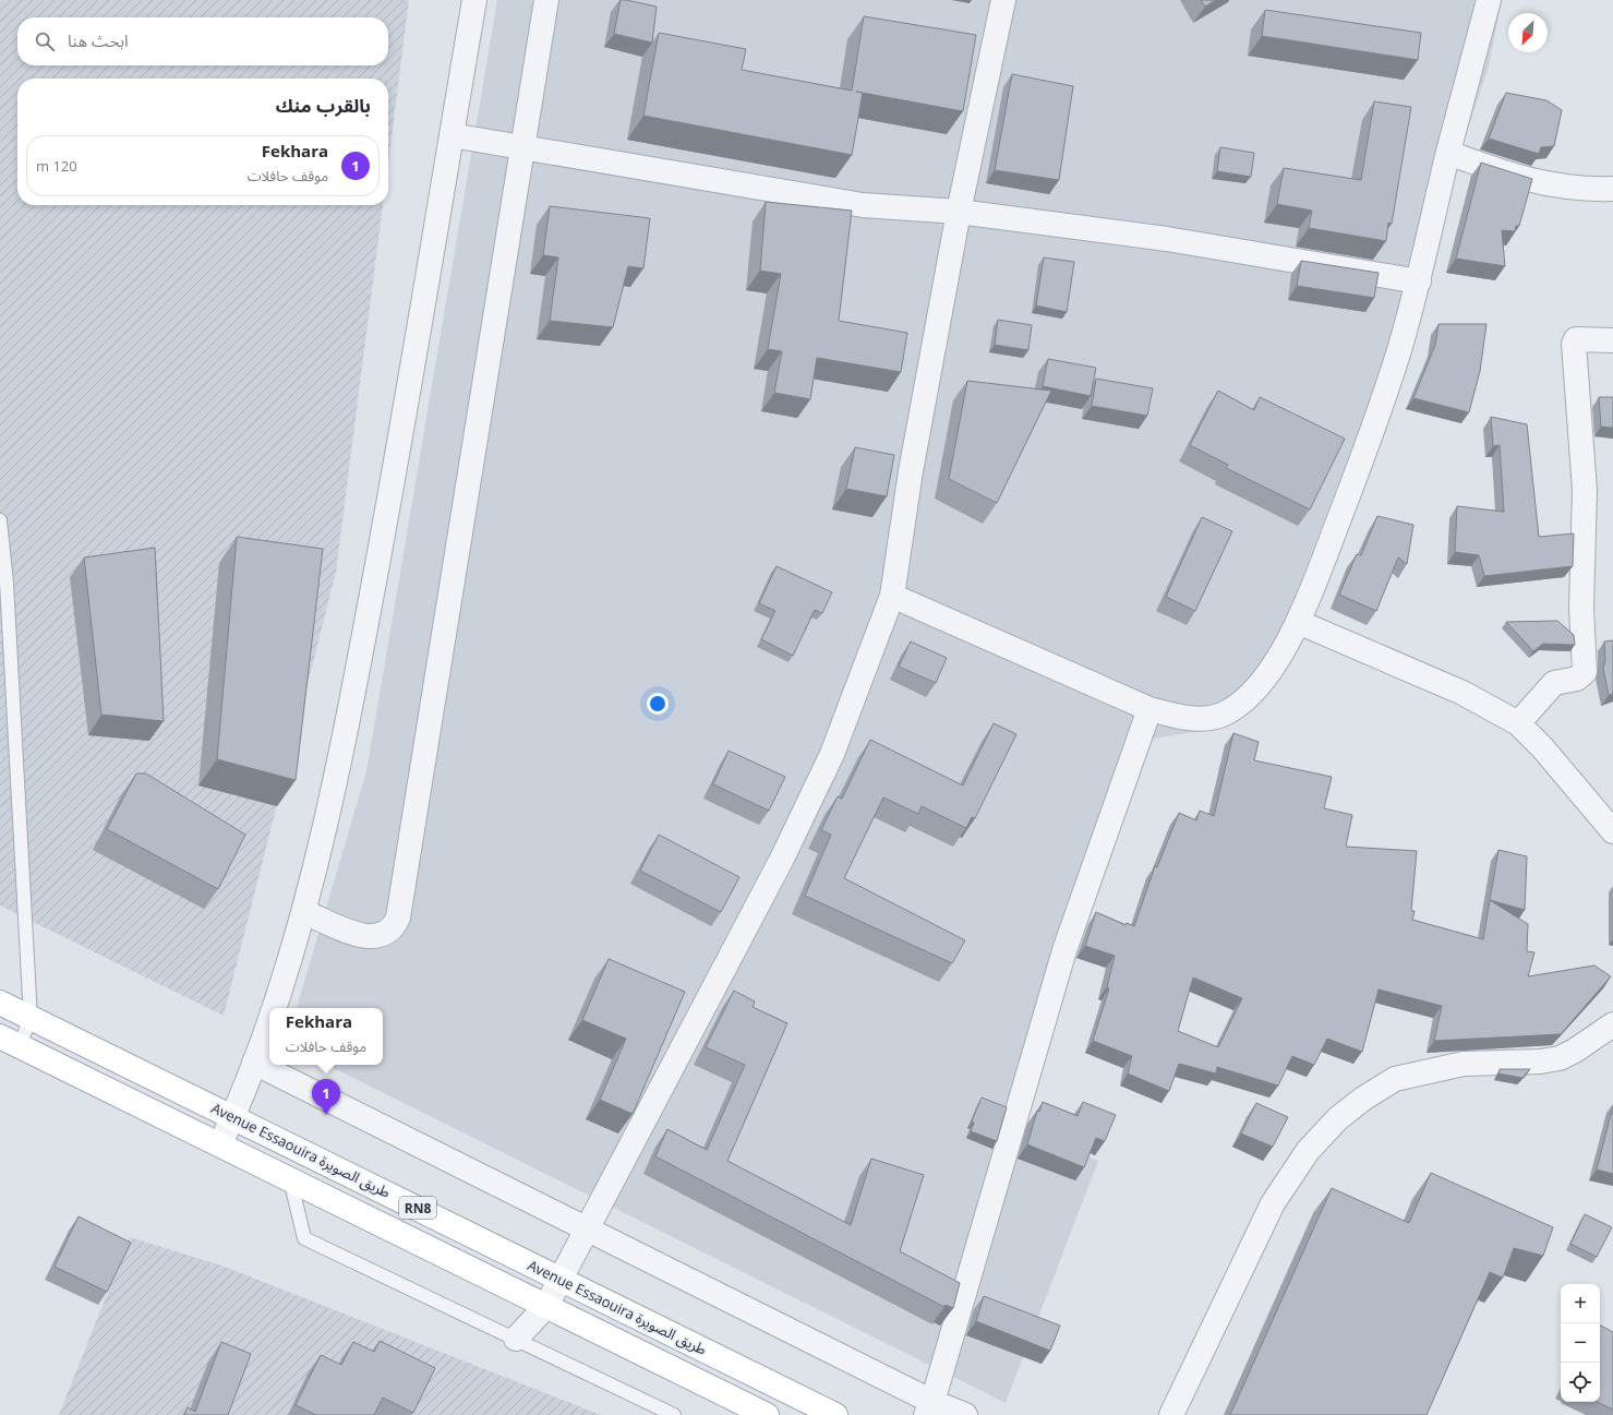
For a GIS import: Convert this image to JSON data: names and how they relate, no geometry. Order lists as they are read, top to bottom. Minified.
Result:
{"streets":{"main road":["Avenue Essaouira طريق الصويرة","RN8"]},"north":"bottom left","page":{"search":"ابحث هنا","heading":"بالقرب منك","list":[{"mark":"1","name":"Fekhara","note":"موقف حافلات","value":"120 m"}],"popup":["Fekhara","موقف حافلات"],"pins":"1","map_buttons":["+","−"]}}
